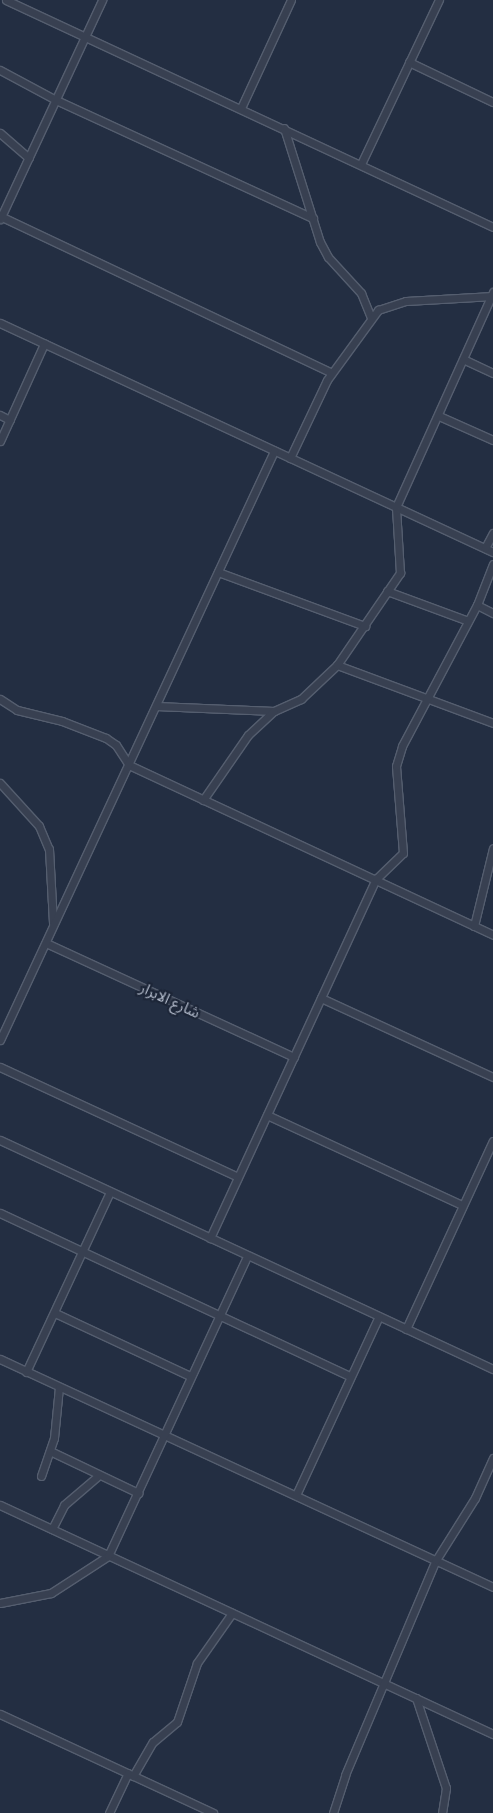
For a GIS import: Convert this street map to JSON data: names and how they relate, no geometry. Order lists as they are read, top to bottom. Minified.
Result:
{"streets":{"street":["شارع الابرار"]}}
